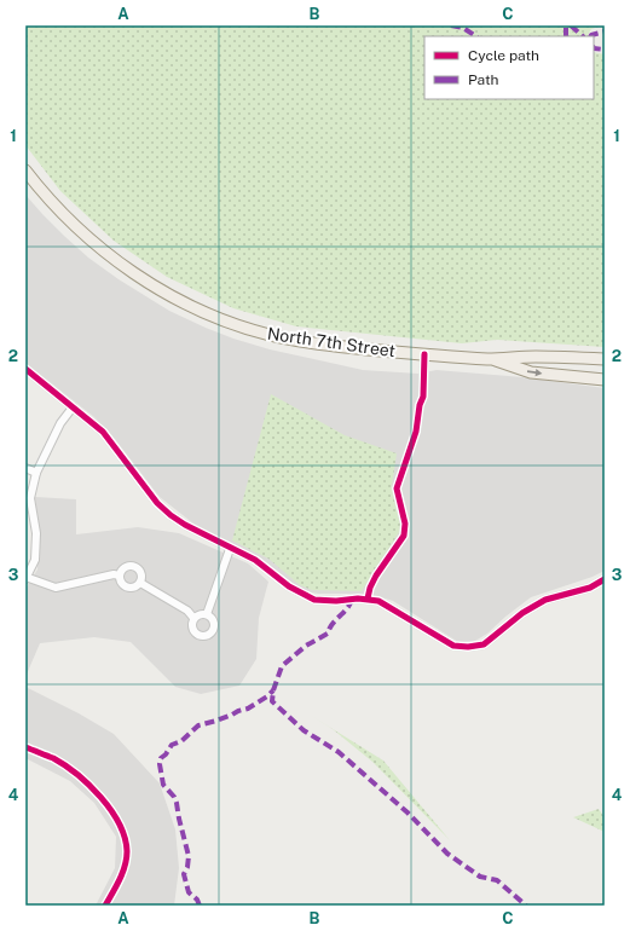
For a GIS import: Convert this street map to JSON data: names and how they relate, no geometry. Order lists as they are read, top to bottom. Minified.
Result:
{"streets":{"main road":["North 7th Street"]},"legend":["Cycle path","Path"],"grid":{"columns":["A","B","C"],"rows":["1","2","3","4"]}}
